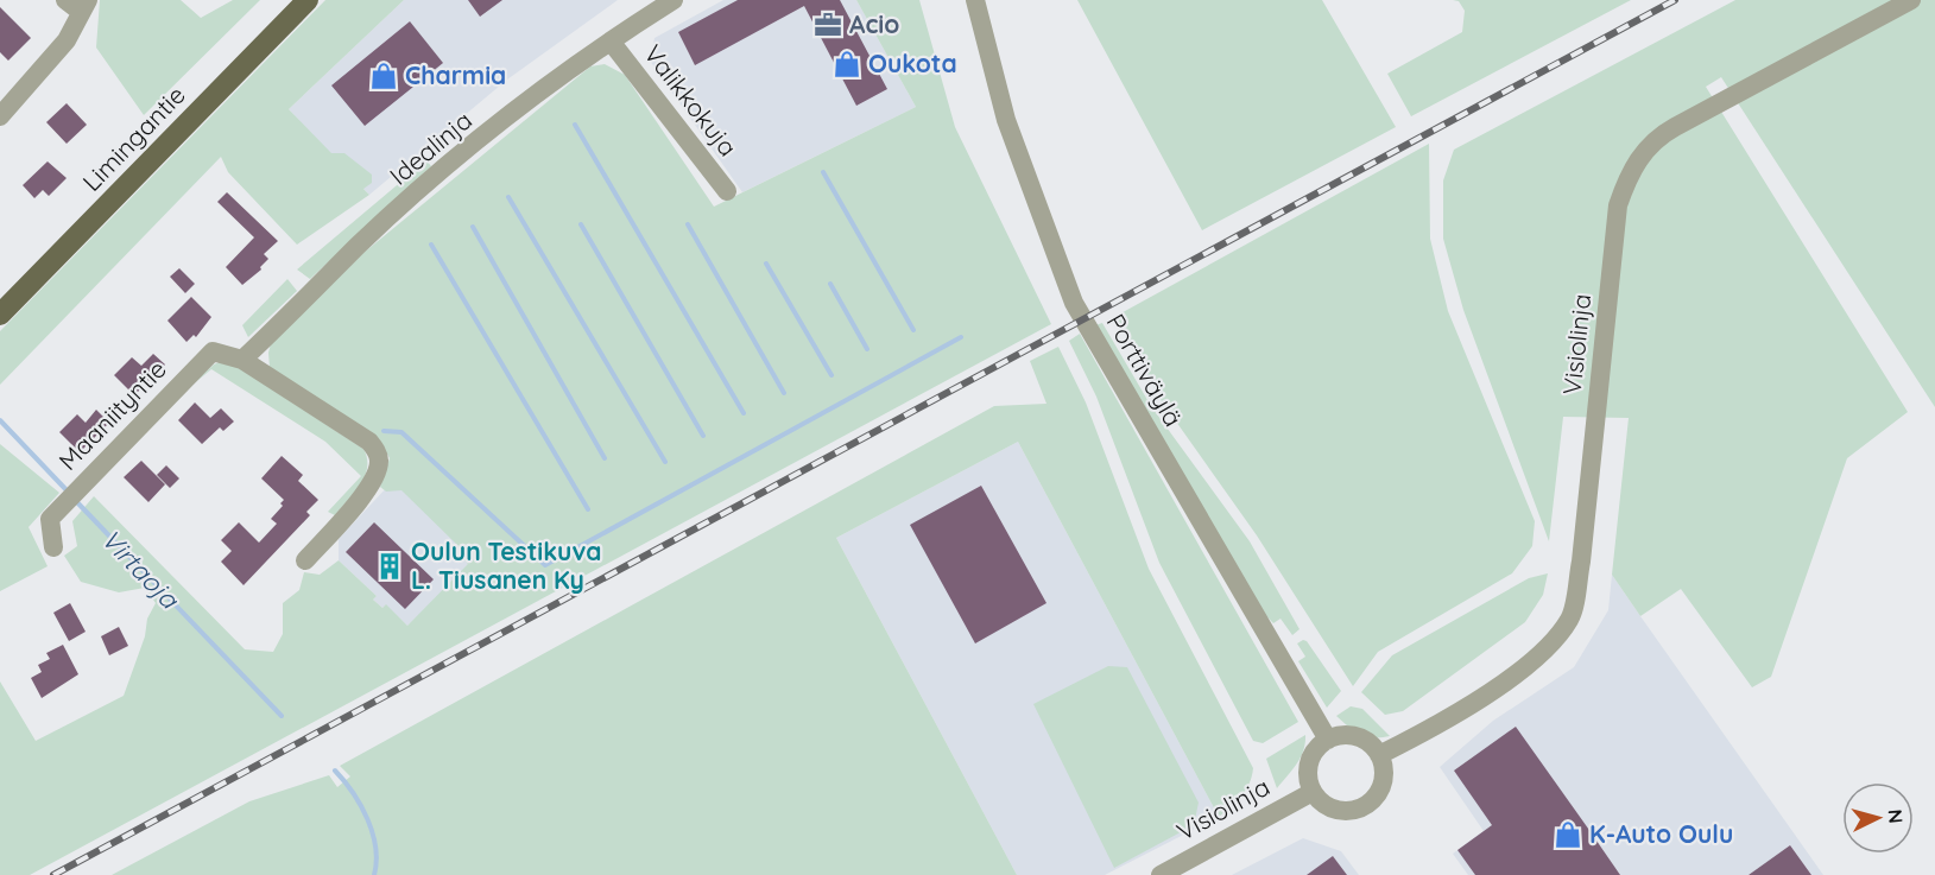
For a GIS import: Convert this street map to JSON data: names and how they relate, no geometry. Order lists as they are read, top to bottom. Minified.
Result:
{"streets":{"main road":["Limingantie"],"street":["Valikkokuja","Idealinja","Visiolinja","Porttiväylä","Maaniityntie"]},"crossings":[["Valikkokuja","Idealinja"],["Idealinja","Maaniityntie"],["Visiolinja","Porttiväylä"]],"water":["Virtaoja"],"places":{"office":["Acio"],"shop":["Oukota","Charmia","K-Auto Oulu"],"building":["Oulun Testikuva L. Tiusanen Ky"]},"north":"right"}
